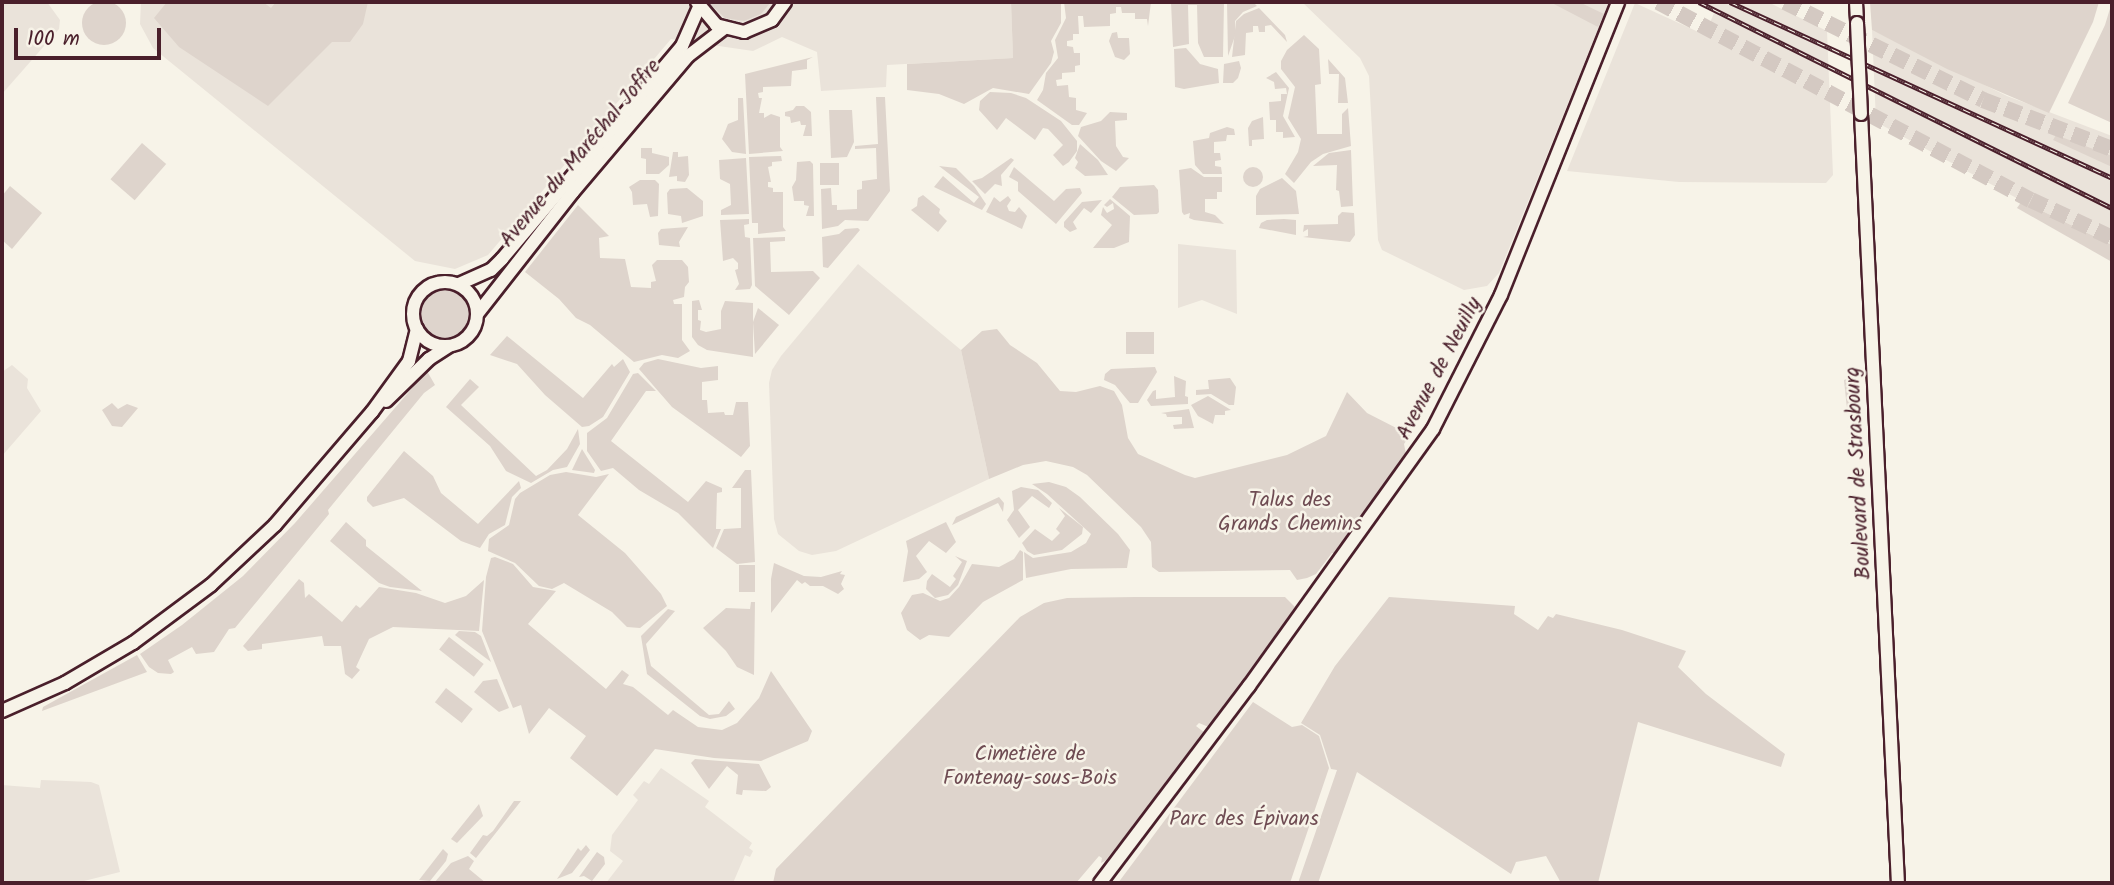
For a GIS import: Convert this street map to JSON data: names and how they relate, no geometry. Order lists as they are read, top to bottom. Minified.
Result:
{"streets":{"main road":["Avenue du Maréchal Joffre","Avenue de Neuilly","Boulevard de Strasbourg"]},"parks":["Talus des Grands Chemins","Cimetière de Fontenay-sous-Bois","Parc des Épivans"],"scale_bar":"100 m"}
